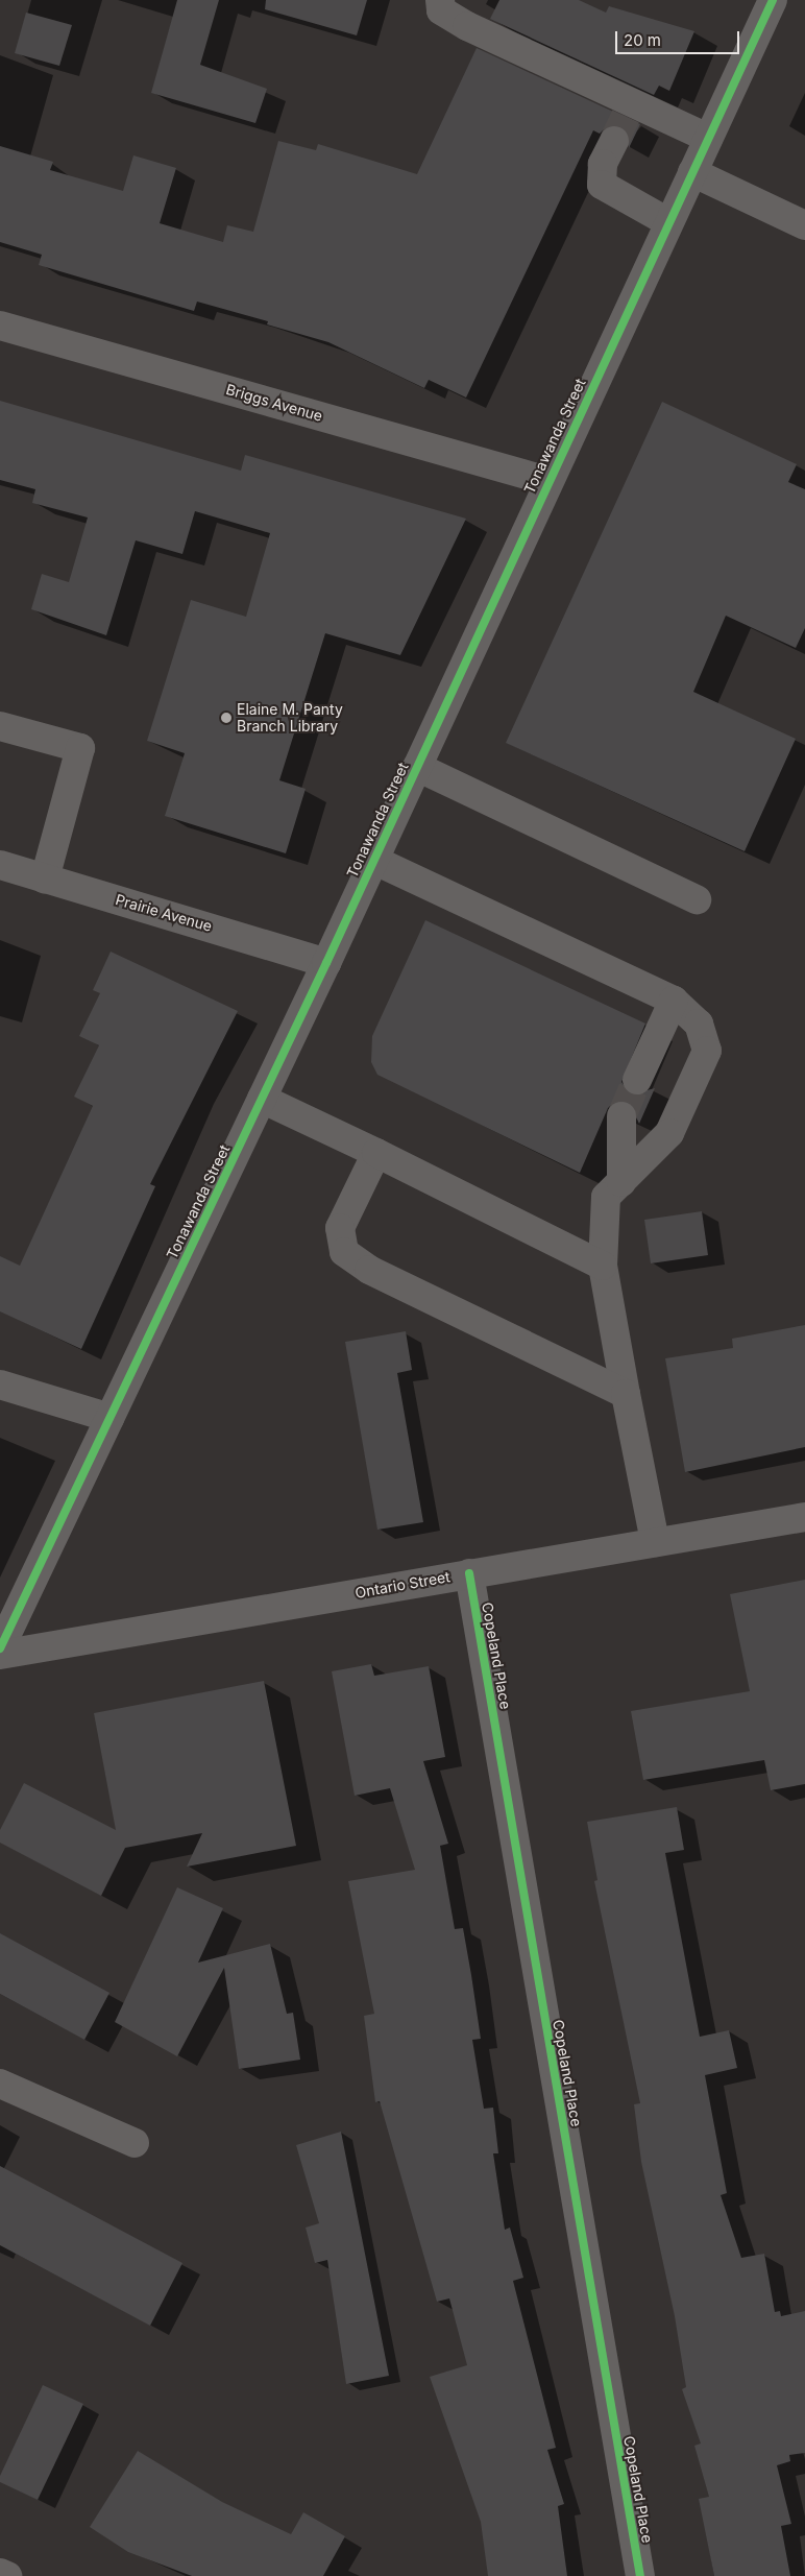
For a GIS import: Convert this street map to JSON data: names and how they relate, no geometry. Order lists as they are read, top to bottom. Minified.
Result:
{"streets":{"street":["Briggs Avenue","Tonawanda Street","Prairie Avenue","Ontario Street","Copeland Place"]},"crossings":[["Briggs Avenue","Tonawanda Street"],["Tonawanda Street","Prairie Avenue"],["Ontario Street","Copeland Place"]],"places":["Elaine M. Panty Branch Library"],"scale_bar":"20 m"}
